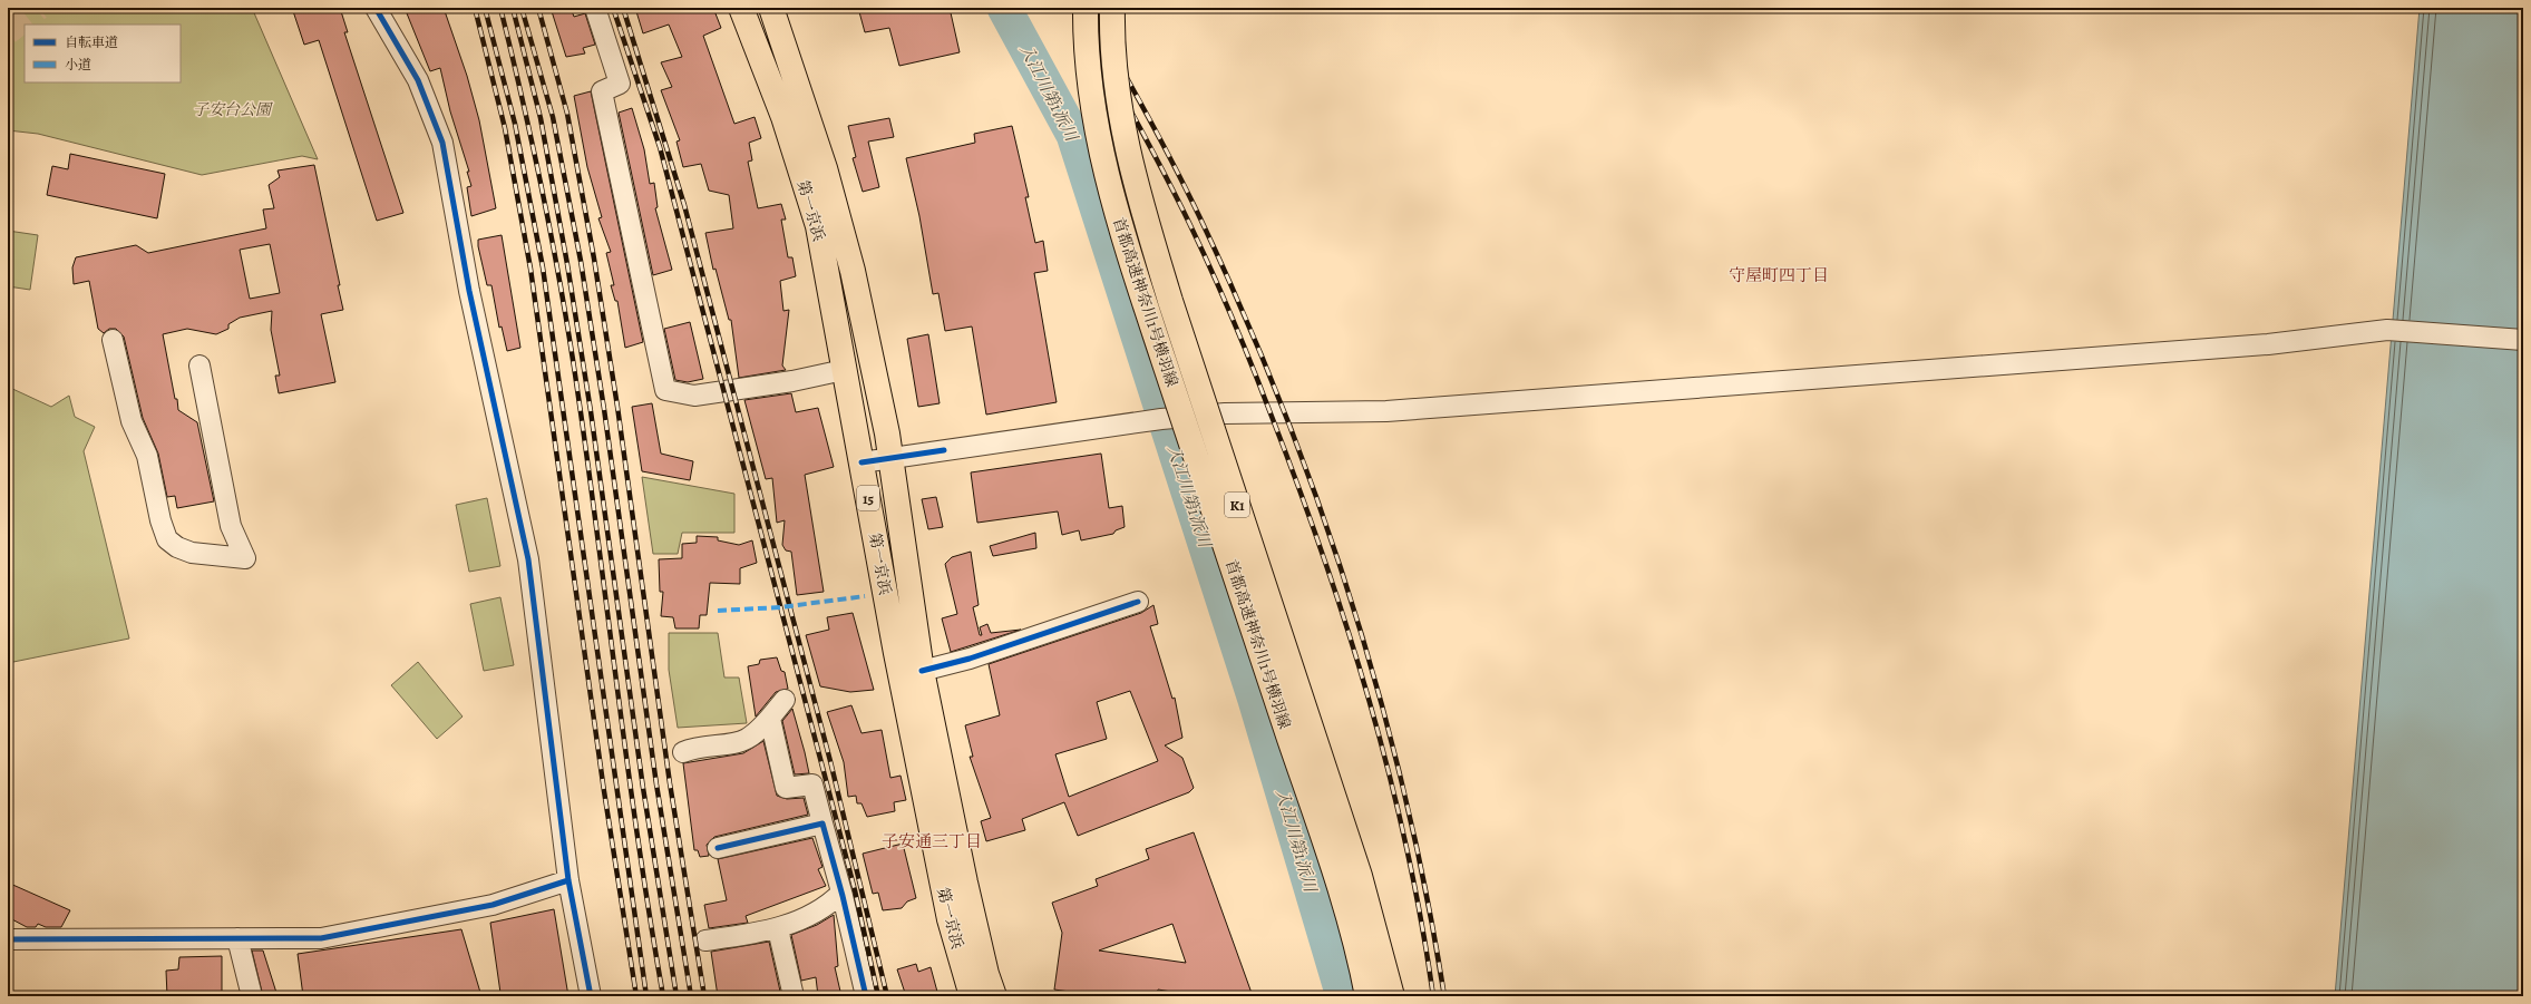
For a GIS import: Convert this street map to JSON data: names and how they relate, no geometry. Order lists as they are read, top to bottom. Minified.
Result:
{"streets":{"highway":["第一京浜","首都高速神奈川1号横羽線","15","K1"]},"districts":["守屋町四丁目","子安通三丁目"],"water":["入江川第1派川"],"parks":["子安台公園"],"legend":["自転車道","小道"]}
